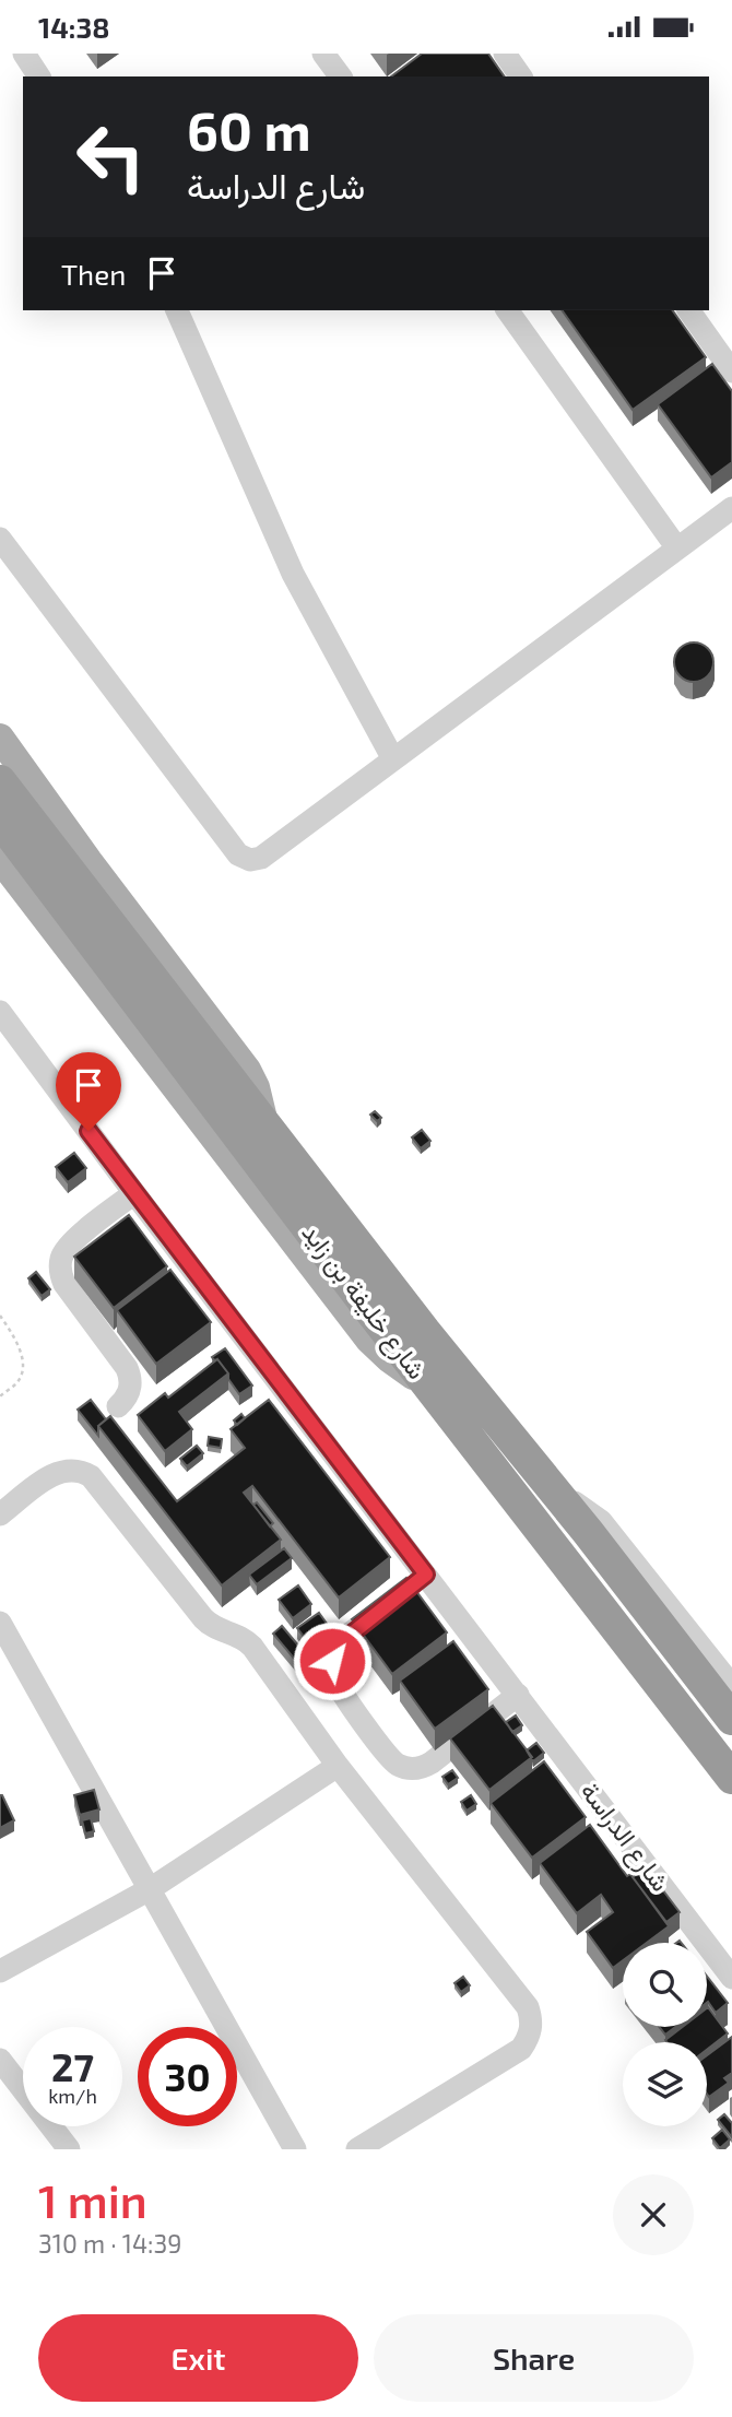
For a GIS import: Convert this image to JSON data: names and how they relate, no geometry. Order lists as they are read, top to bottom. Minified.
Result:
{"streets":{"highway":["شارع خليفة بن زايد"],"street":["شارع الدراسة"]},"page":{"status":"14:38","turn":["60 m","شارع الدراسة"],"then":"Then","speed":"27 km/h","limit":"30","heading":["1 min","310 m · 14:39"],"buttons":["Exit","Share"]}}
